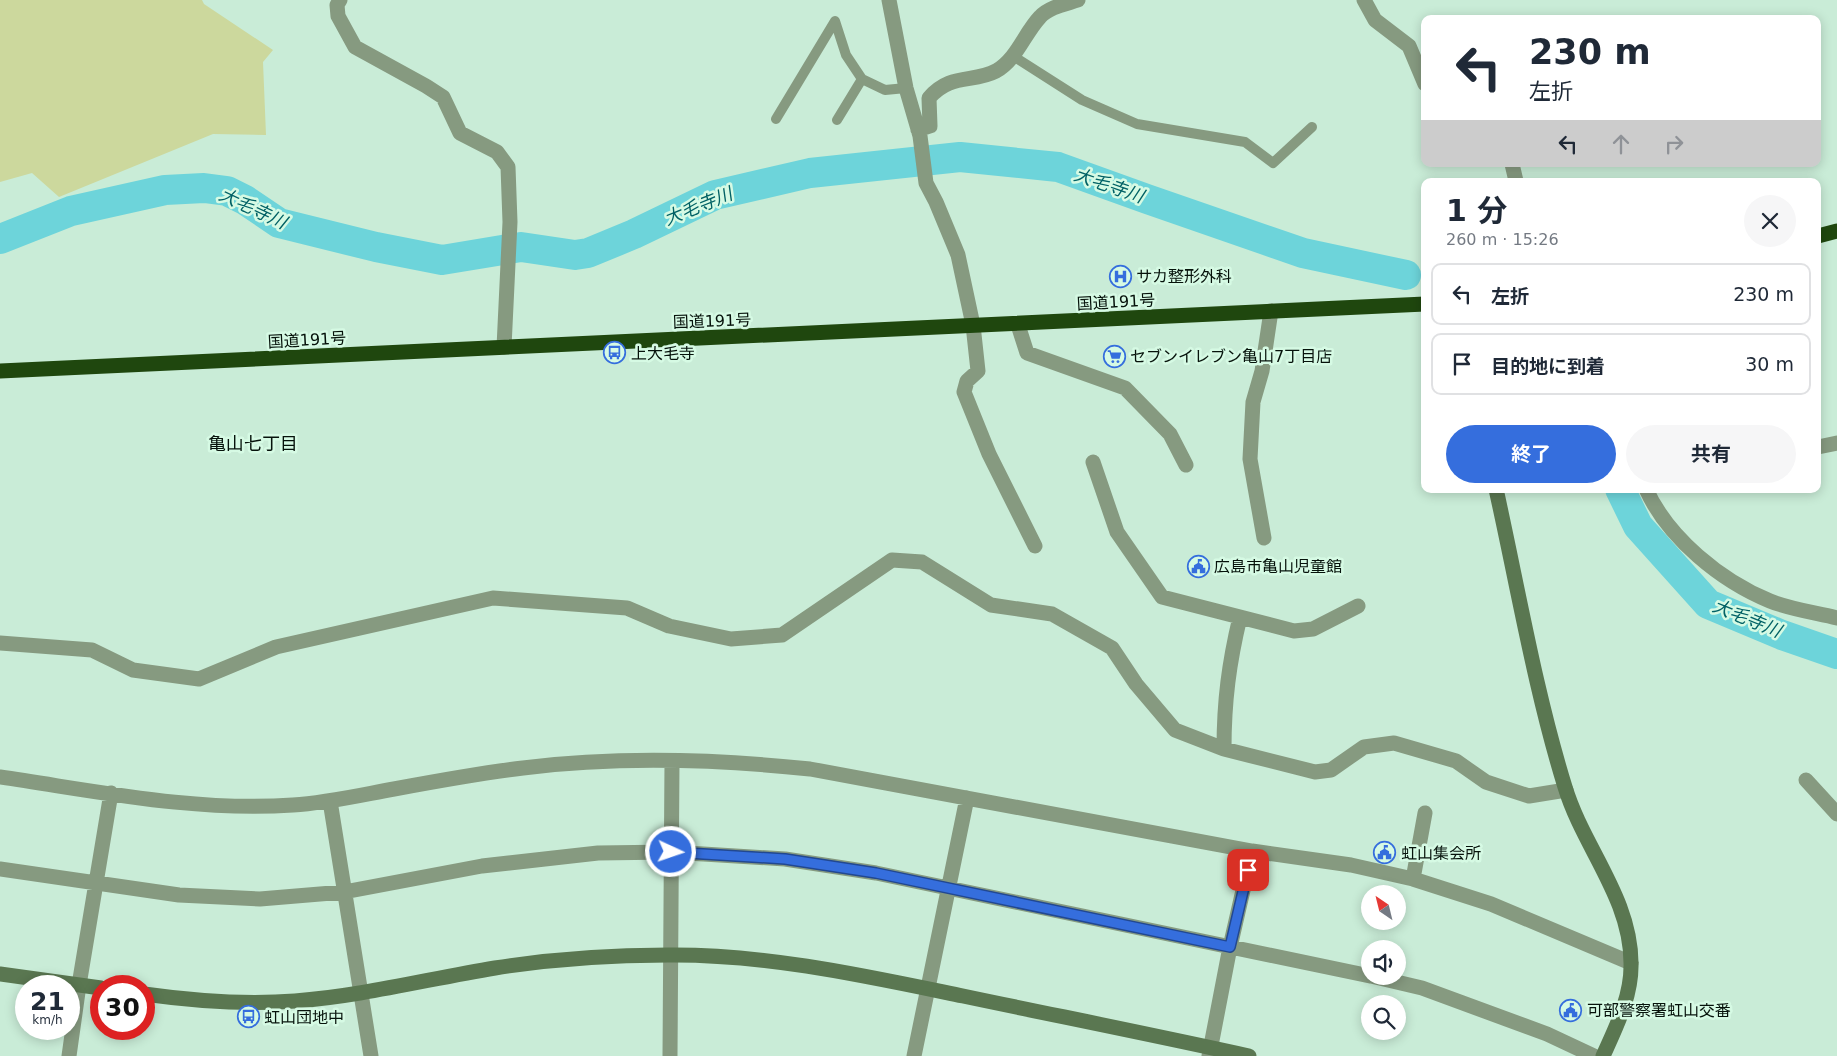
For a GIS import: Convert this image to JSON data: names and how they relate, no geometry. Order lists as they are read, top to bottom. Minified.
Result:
{"streets":{"highway":["国道191号"]},"districts":["亀山七丁目"],"water":["大毛寺川"],"places":{"hospital":["サカ整形外科"],"bus stop":["上大毛寺","虹山団地中"],"supermarket":["セブンイレブン亀山7丁目店"],"public building":["広島市亀山児童館","虹山集会所","可部警察署虹山交番"]},"north":"top left","page":{"turn":["230 m","左折"],"heading":["1 分","260 m · 15:26"],"list":[{"name":"左折","value":"230 m"},{"name":"目的地に到着","value":"30 m"}],"buttons":["終了","共有"],"speed":"21 km/h","limit":"30"}}
